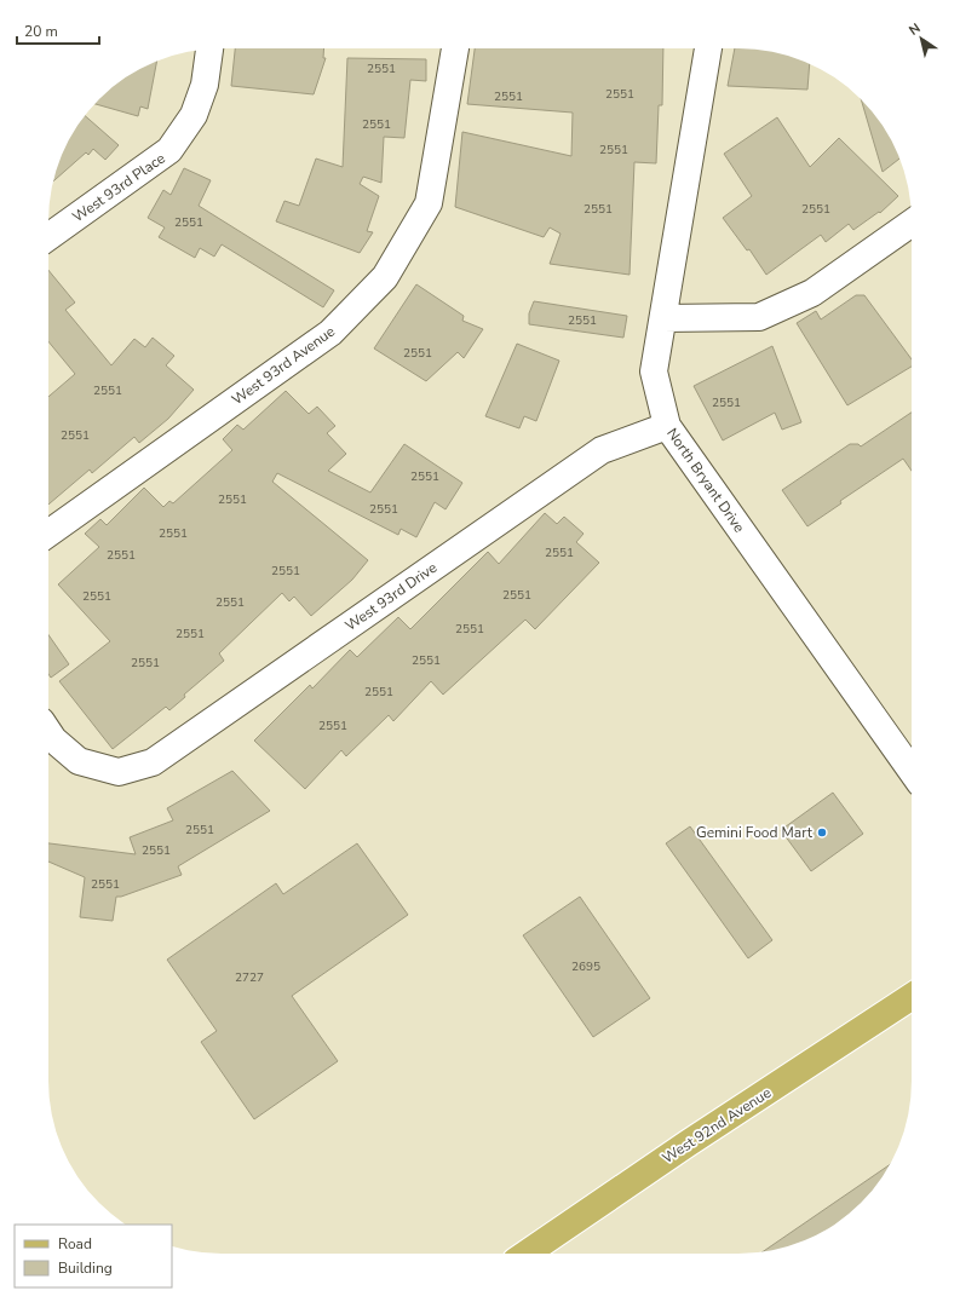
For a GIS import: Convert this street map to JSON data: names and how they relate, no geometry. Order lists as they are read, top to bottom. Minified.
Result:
{"streets":{"main road":["West 92nd Avenue"],"street":["West 93rd Place","West 93rd Avenue","North Bryant Drive","West 93rd Drive"]},"crossings":[["North Bryant Drive","West 93rd Drive"]],"places":["Gemini Food Mart"],"house_numbers":["2551","2551","2551","2551","2551","2551","2551","2551","2551","2551","2551","2551","2551","2551","2551","2551","2551","2551","2551","2551","2551","2551","2551","2551","2551","2551","2551","2551","2551","2551","2551","2551","2695","2727"],"legend":["Road","Building"],"scale_bar":"20 m","north":"top left"}
